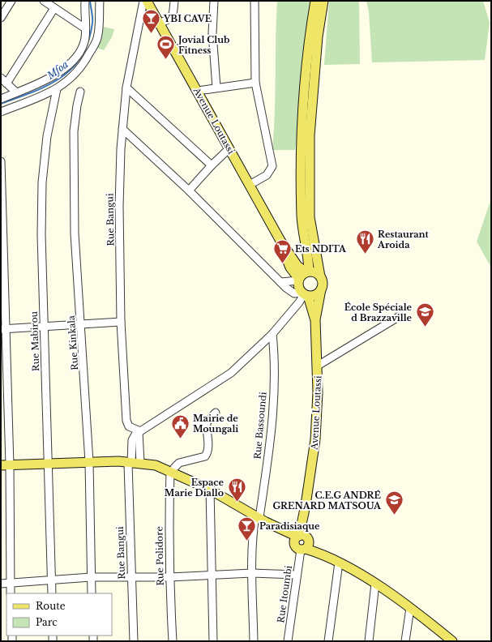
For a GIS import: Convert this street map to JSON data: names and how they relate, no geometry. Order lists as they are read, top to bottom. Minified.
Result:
{"streets":{"main road":["Avenue Loutassi"],"street":["Rue Bangui","Rue Mabirou","Rue Kinkala","Rue Bassoundi","Rue Polidore","Rue Itoumbi"]},"crossings":[["Avenue Loutassi","Rue Itoumbi"]],"water":["Mfoa"],"places":{"bar":["YBI CAVE","Paradisiaque"],"sports":["Jovial Club Fitness"],"restaurant":["Restaurant Aroida","Espace Marie Diallo"],"supermarket":["Ets NDITA"],"school or university":["École Spéciale d Brazzaville","C.E.G ANDRÉ GRENARD MATSOUA"],"public building":["Mairie de Moungali"]},"legend":["Route","Parc"]}
